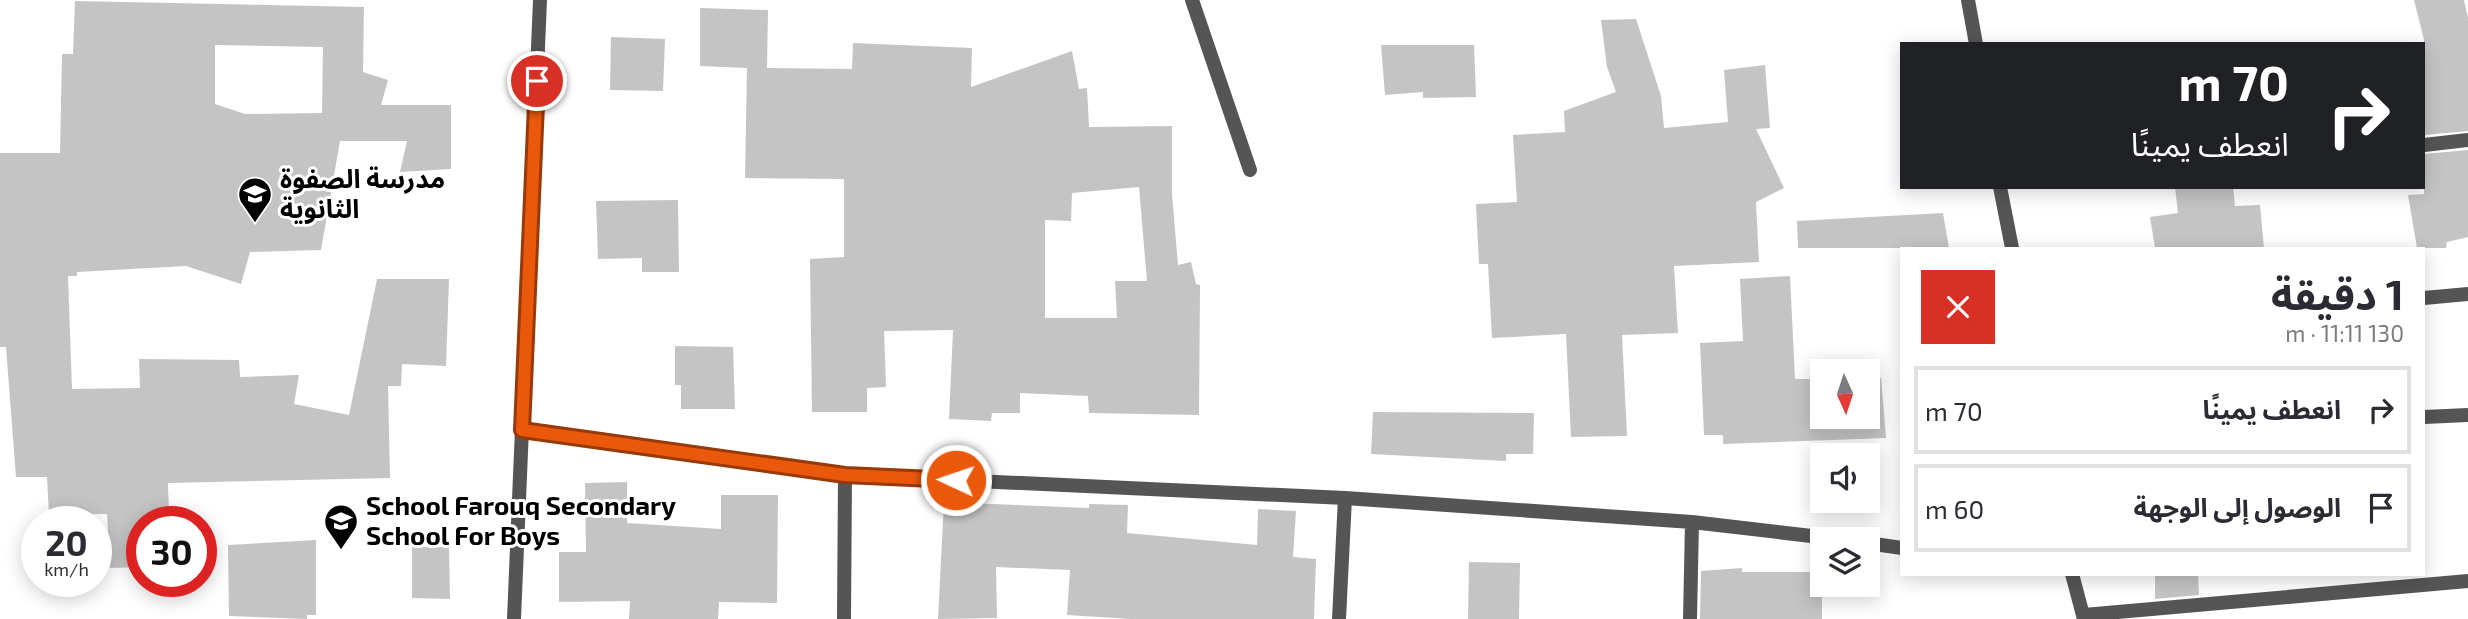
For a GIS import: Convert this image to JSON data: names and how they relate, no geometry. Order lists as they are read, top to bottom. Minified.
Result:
{"places":{"school or university":["مدرسة الصفوة الثانوية","School Farouq Secondary School For Boys"]},"north":"bottom","page":{"turn":["70 m","انعطف يمينًا"],"heading":["1 دقيقة","130 m · 11:11"],"list":[{"name":"انعطف يمينًا","value":"70 m"},{"name":"الوصول إلى الوجهة","value":"60 m"}],"speed":"20 km/h","limit":"30"}}
